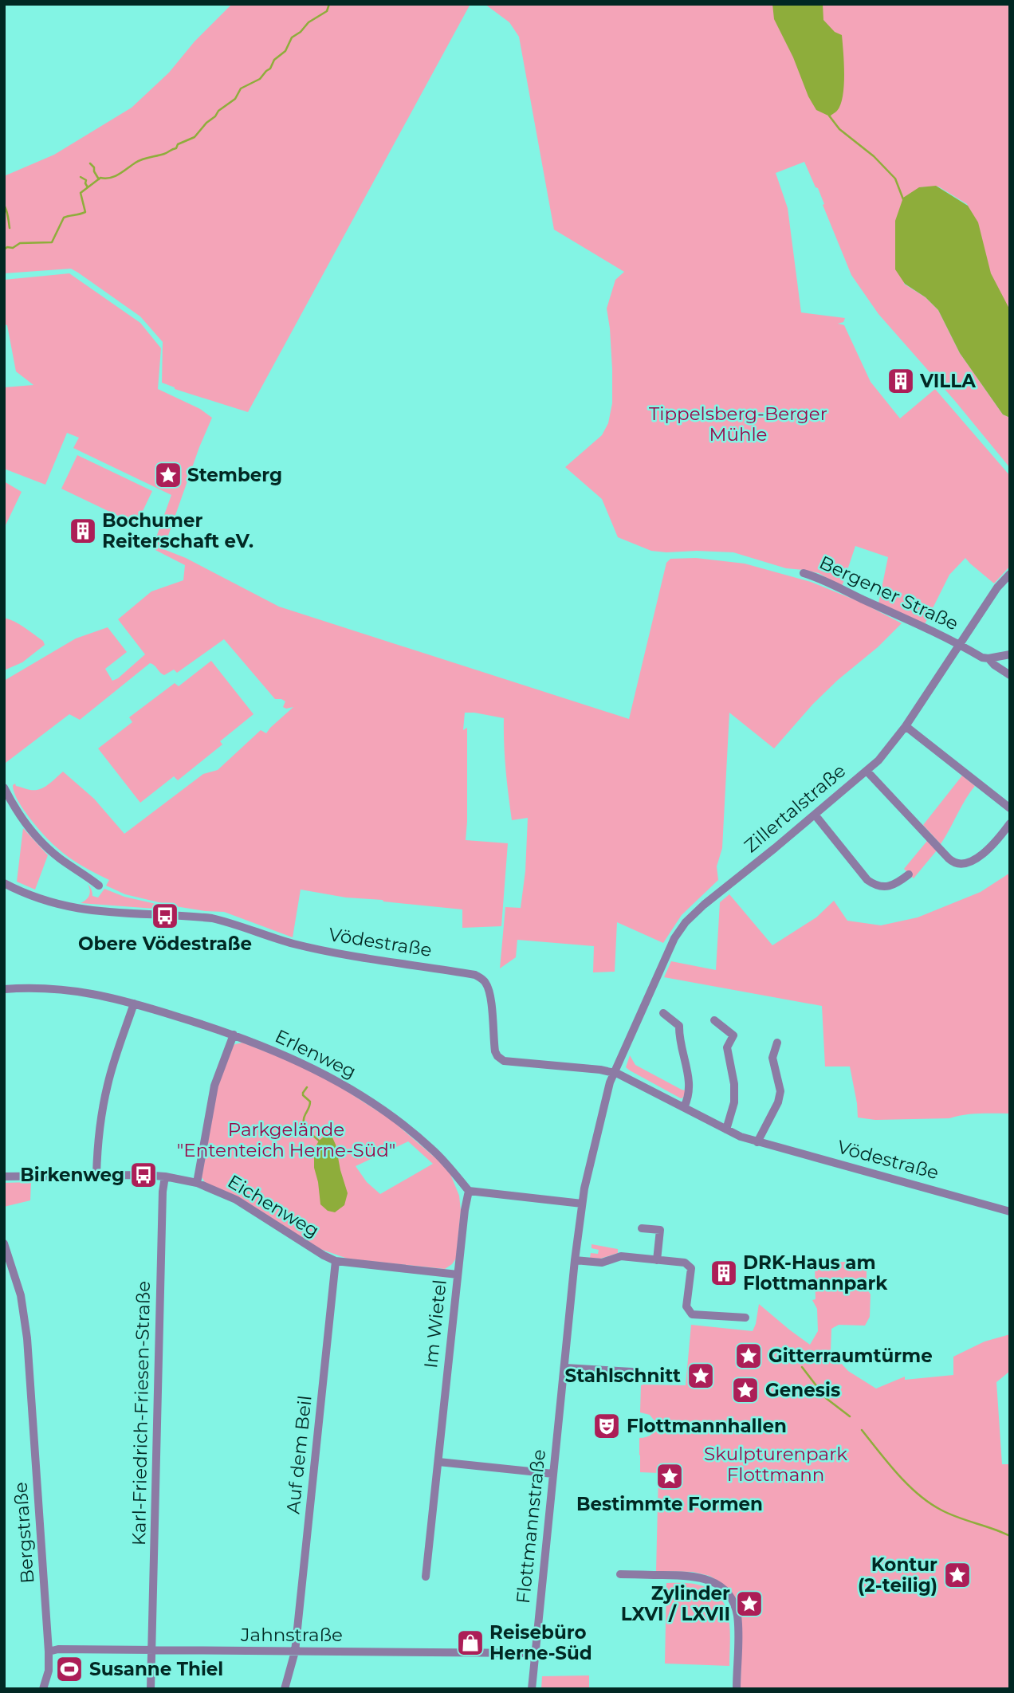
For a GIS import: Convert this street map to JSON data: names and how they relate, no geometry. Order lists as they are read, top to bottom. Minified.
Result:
{"streets":{"street":["Bergener Straße","Zillertalstraße","Vödestraße","Erlenweg","Eichenweg","Im Wietel","Karl-Friedrich-Friesen-Straße","Auf dem Beil","Flottmannstraße","Bergstraße","Jahnstraße"]},"crossings":[["Bergener Straße","Zillertalstraße"],["Zillertalstraße","Vödestraße"],["Zillertalstraße","Flottmannstraße"],["Vödestraße","Flottmannstraße"],["Erlenweg","Im Wietel"],["Eichenweg","Im Wietel"],["Eichenweg","Karl-Friedrich-Friesen-Straße"],["Eichenweg","Auf dem Beil"],["Karl-Friedrich-Friesen-Straße","Jahnstraße"],["Auf dem Beil","Jahnstraße"],["Flottmannstraße","Jahnstraße"],["Bergstraße","Jahnstraße"]],"parks":["Tippelsberg-Berger Mühle","Parkgelände \"Ententeich Herne-Süd\"","Skulpturenpark Flottmann"],"places":{"building":["VILLA","Bochumer Reiterschaft eV.","DRK-Haus am Flottmannpark"],"place":["Stemberg","Gitterraumtürme","Stahlschnitt","Genesis","Bestimmte Formen","Kontur (2-teilig)","Zylinder LXVI / LXVII"],"bus stop":["Obere Vödestraße","Birkenweg"],"theatre":["Flottmannhallen"],"shop":["Reisebüro Herne-Süd"],"sports":["Susanne Thiel"]}}
